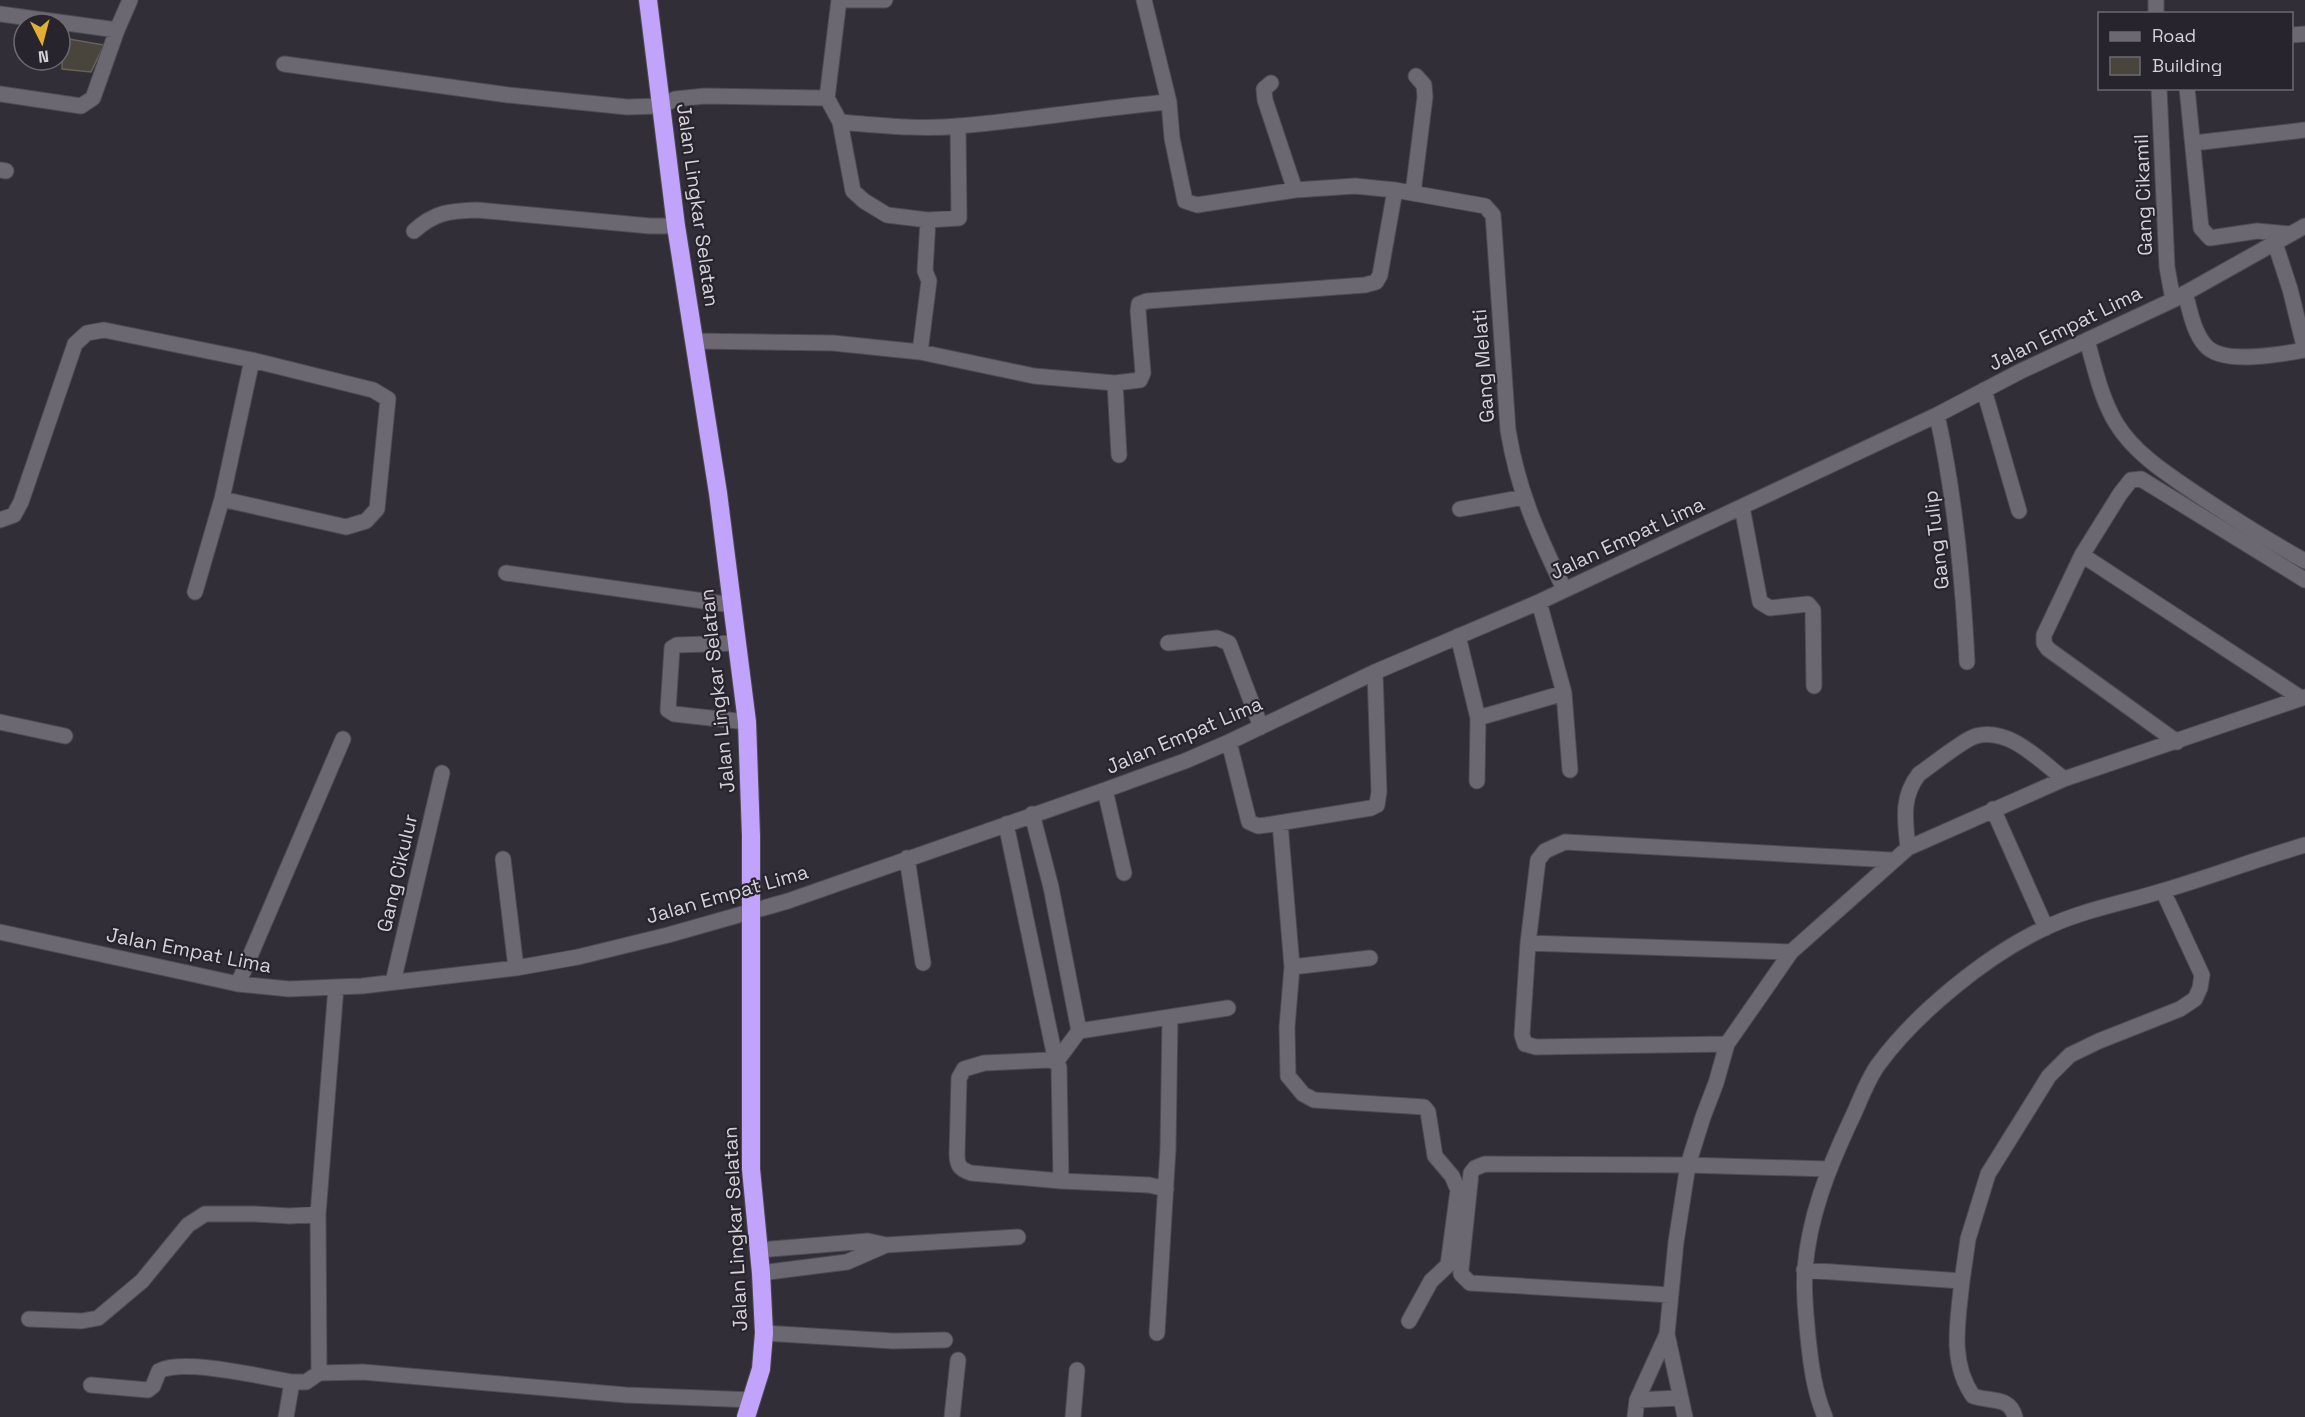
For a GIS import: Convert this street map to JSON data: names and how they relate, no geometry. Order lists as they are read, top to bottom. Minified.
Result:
{"streets":{"highway":["Jalan Lingkar Selatan"],"street":["Gang Cikamil","Jalan Empat Lima","Gang Melati","Gang Tulip","Gang Cikulur"]},"crossings":[["Gang Cikamil","Jalan Empat Lima"],["Jalan Lingkar Selatan","Jalan Empat Lima"],["Jalan Empat Lima","Gang Melati"],["Jalan Empat Lima","Gang Tulip"],["Jalan Empat Lima","Gang Cikulur"]],"legend":["Road","Building"],"north":"bottom"}
